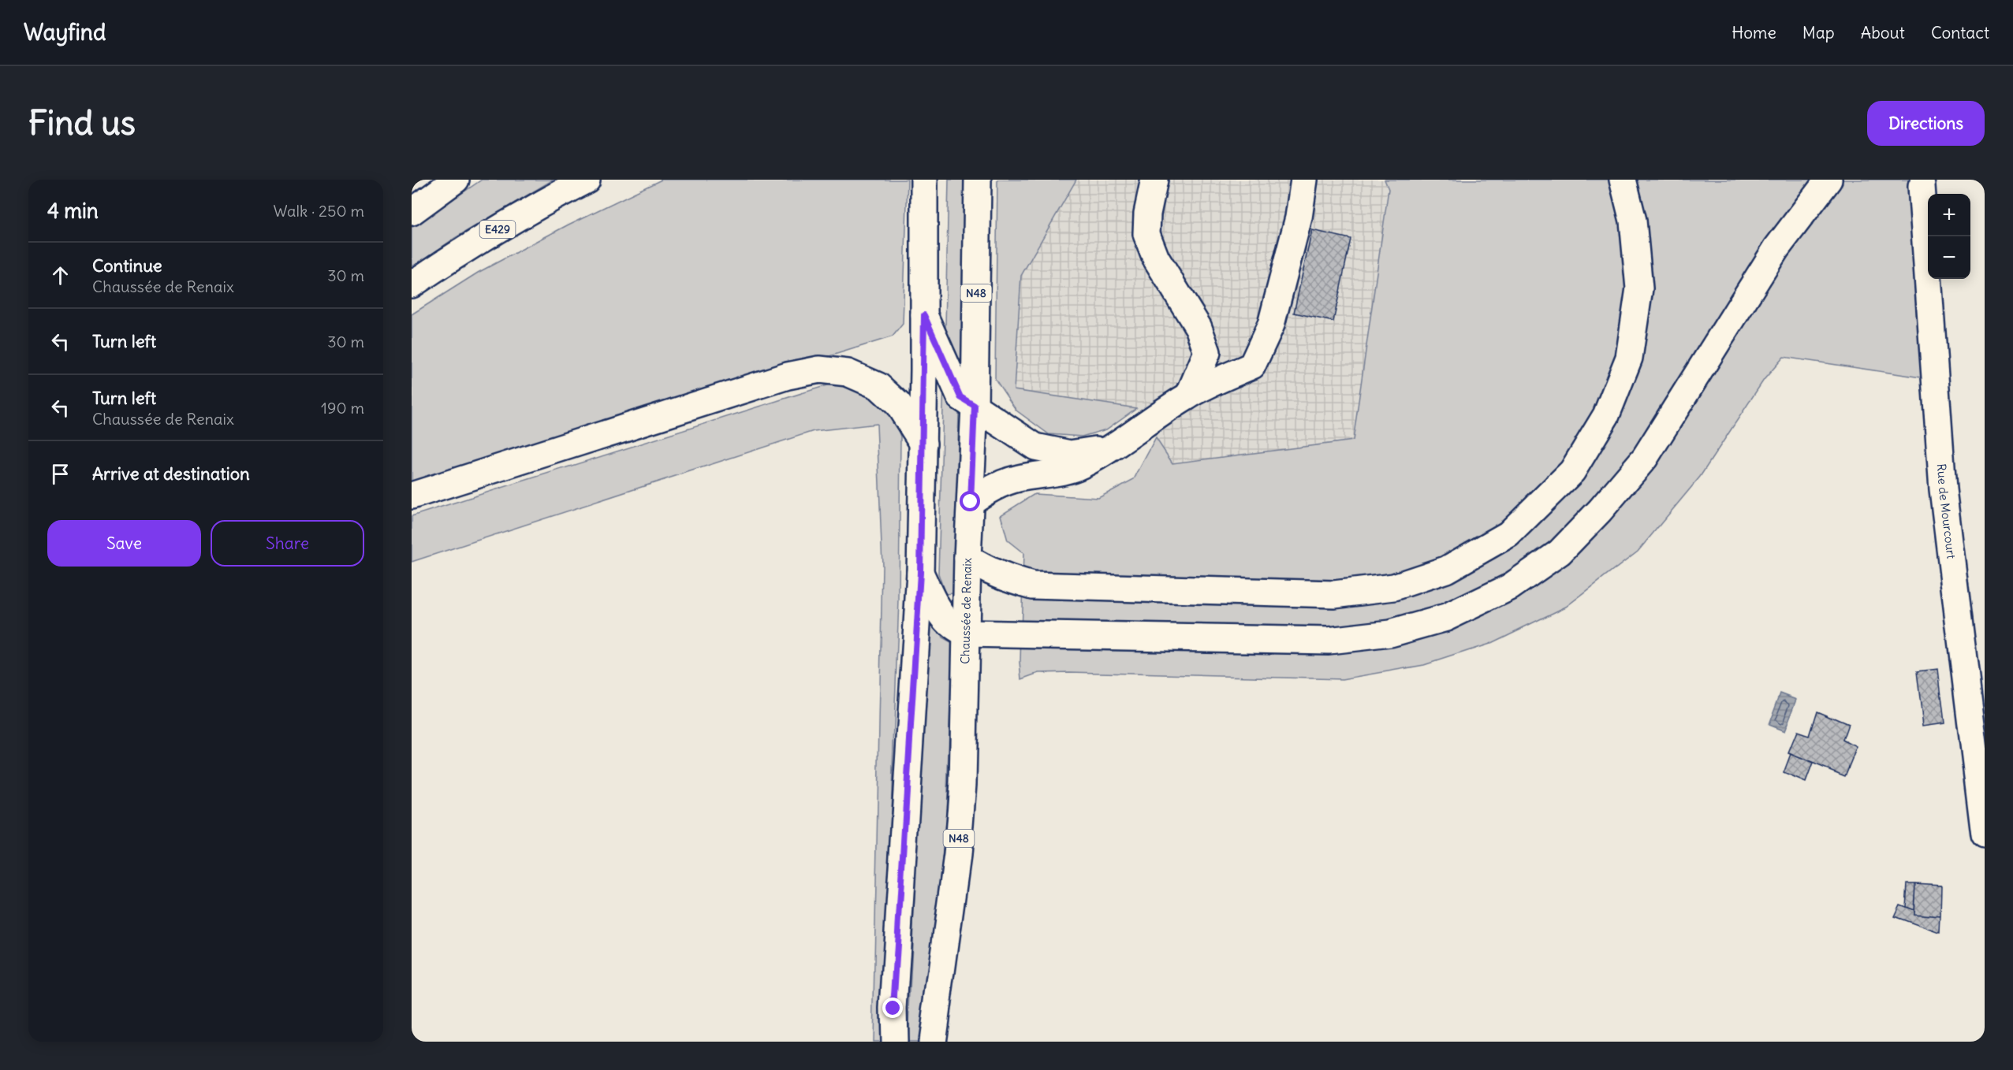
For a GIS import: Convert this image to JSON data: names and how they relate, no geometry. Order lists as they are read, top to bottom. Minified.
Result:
{"streets":{"main road":["E429","N48","Rue de Mourcourt","Chaussée de Renaix"]},"page":{"header":"Wayfind","nav":["Home","Map","About","Contact"],"buttons":["Directions",["Save","Share"]],"title":"Find us","heading":["4 min","Walk · 250 m"],"map_buttons":["+","−"],"list":[["Continue","Chaussée de Renaix","30 m"],["Turn left","30 m"],["Turn left","Chaussée de Renaix","190 m"],"Arrive at destination"]}}
